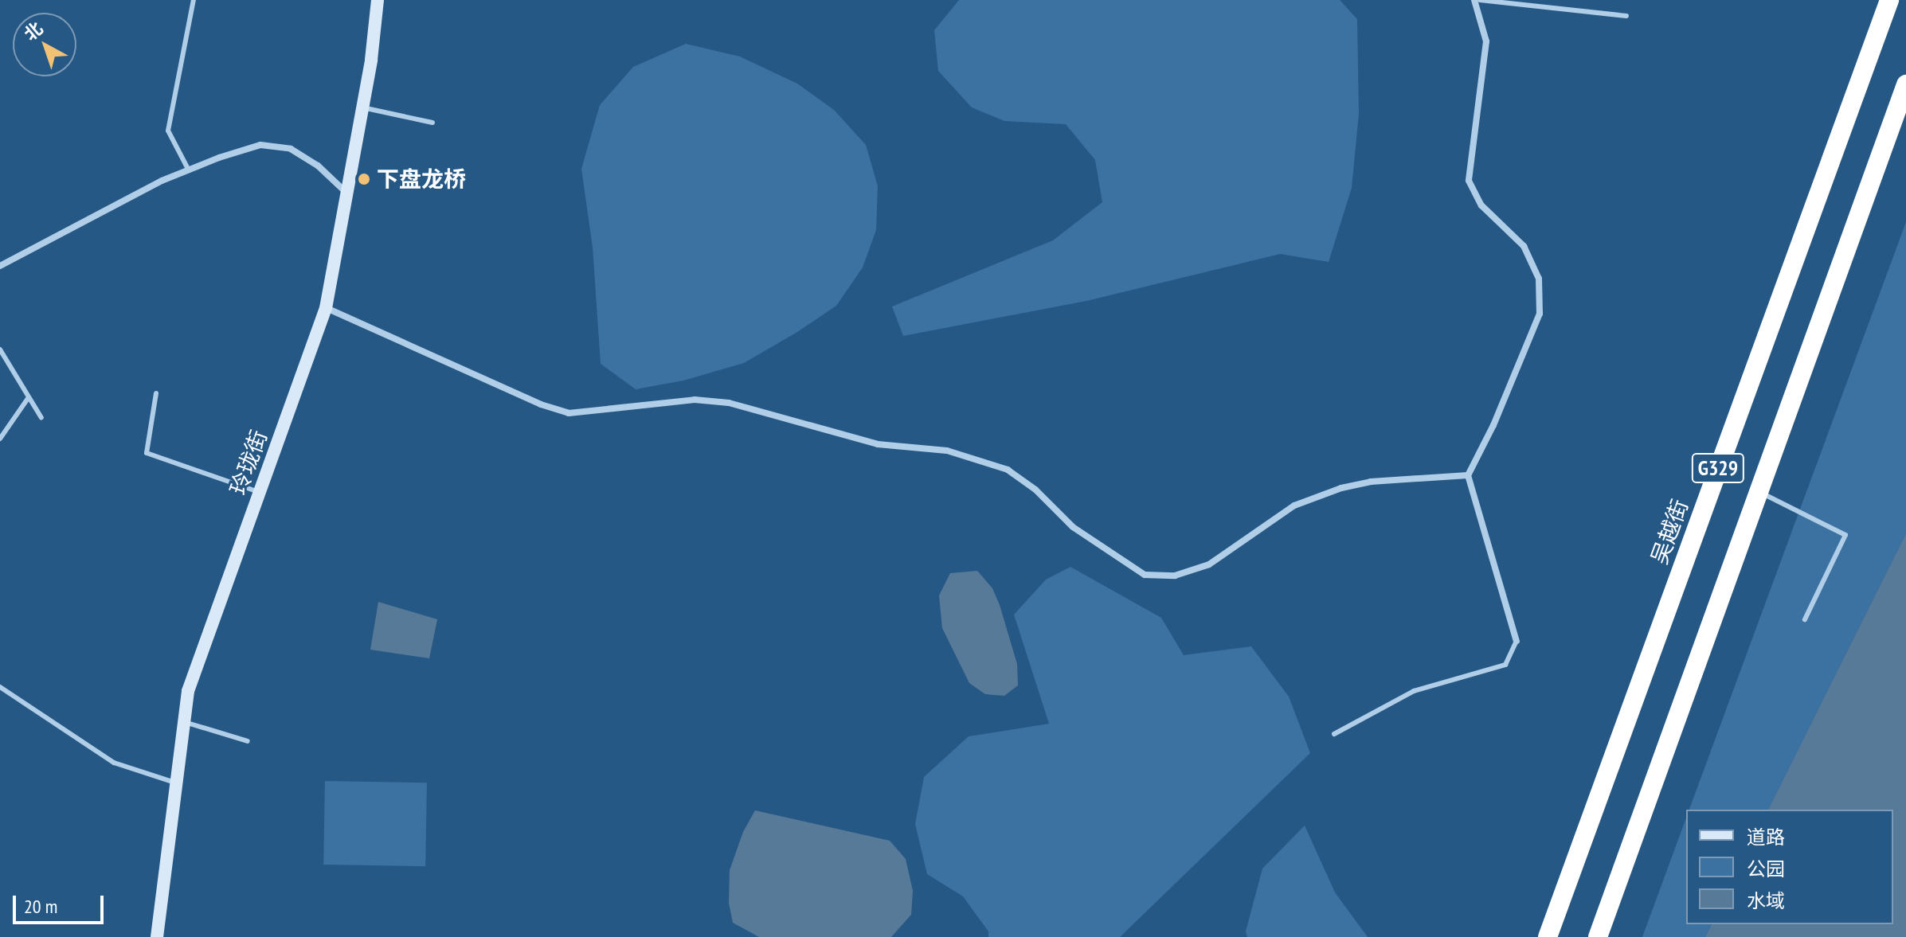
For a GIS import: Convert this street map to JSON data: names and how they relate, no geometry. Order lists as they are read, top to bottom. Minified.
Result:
{"streets":{"highway":["G329","吴越街"],"street":["玲珑街"]},"places":["下盘龙桥"],"legend":["道路","公园","水域"],"scale_bar":"20 m","north":"top left"}
